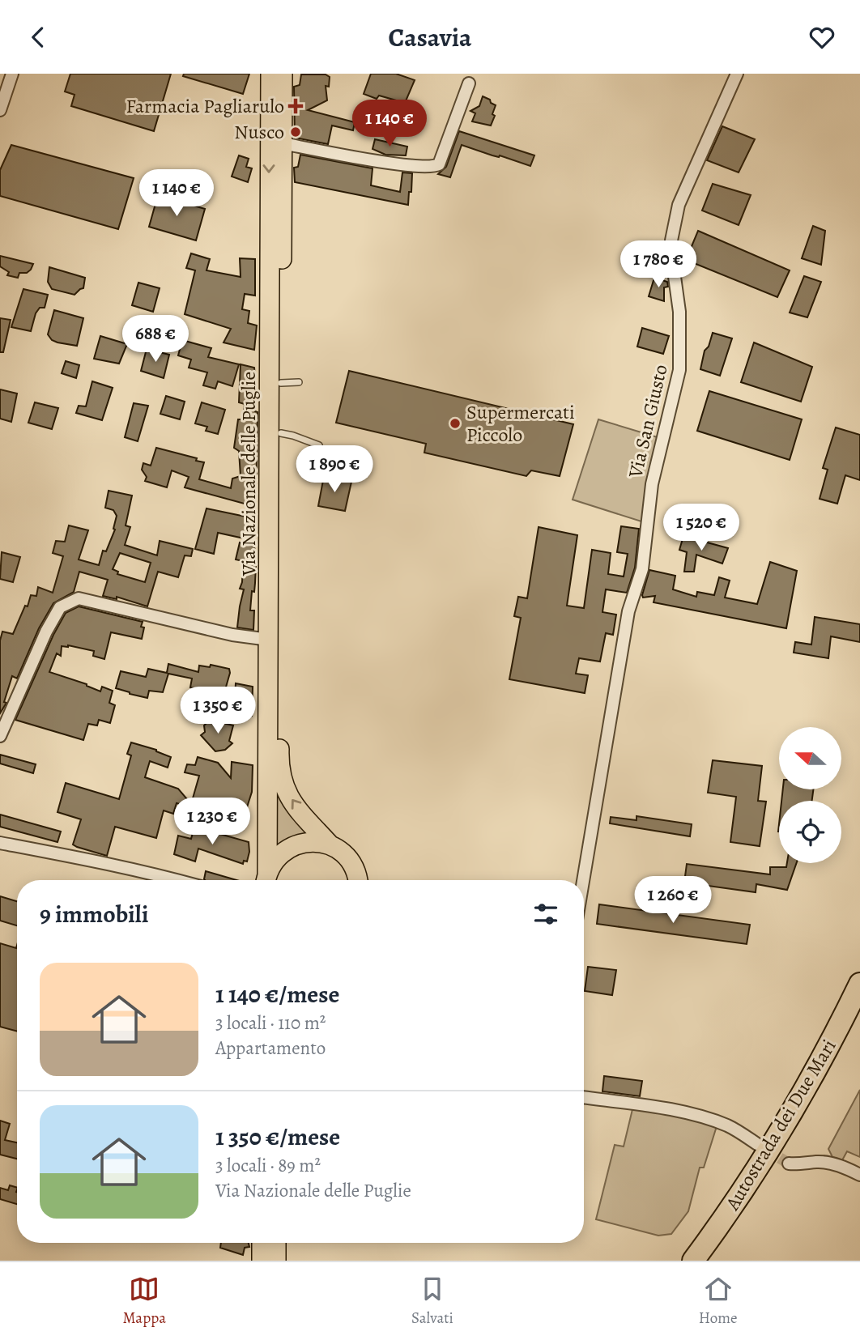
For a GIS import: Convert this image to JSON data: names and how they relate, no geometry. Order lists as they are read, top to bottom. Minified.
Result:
{"streets":{"highway":["Autostrada dei Due Mari"],"main road":["Via Nazionale delle Puglie"],"street":["Via San Giusto"]},"places":{"health":["Farmacia Pagliarulo"],"other":["Nusco","Supermercati Piccolo"]},"north":"left","page":{"header":"Casavia","price":["1 140 €","1 140 €","1 780 €","688 €","1 890 €","1 520 €","1 350 €","1 230 €","1 260 €"],"heading":"9 immobili","list":[{"name":"1 140 €/mese","note":"3 locali · 110 m² · Appartamento"},{"name":"1 350 €/mese","note":"3 locali · 89 m² · Via Nazionale delle Puglie"}],"tabs":["Mappa","Salvati","Home"]}}
